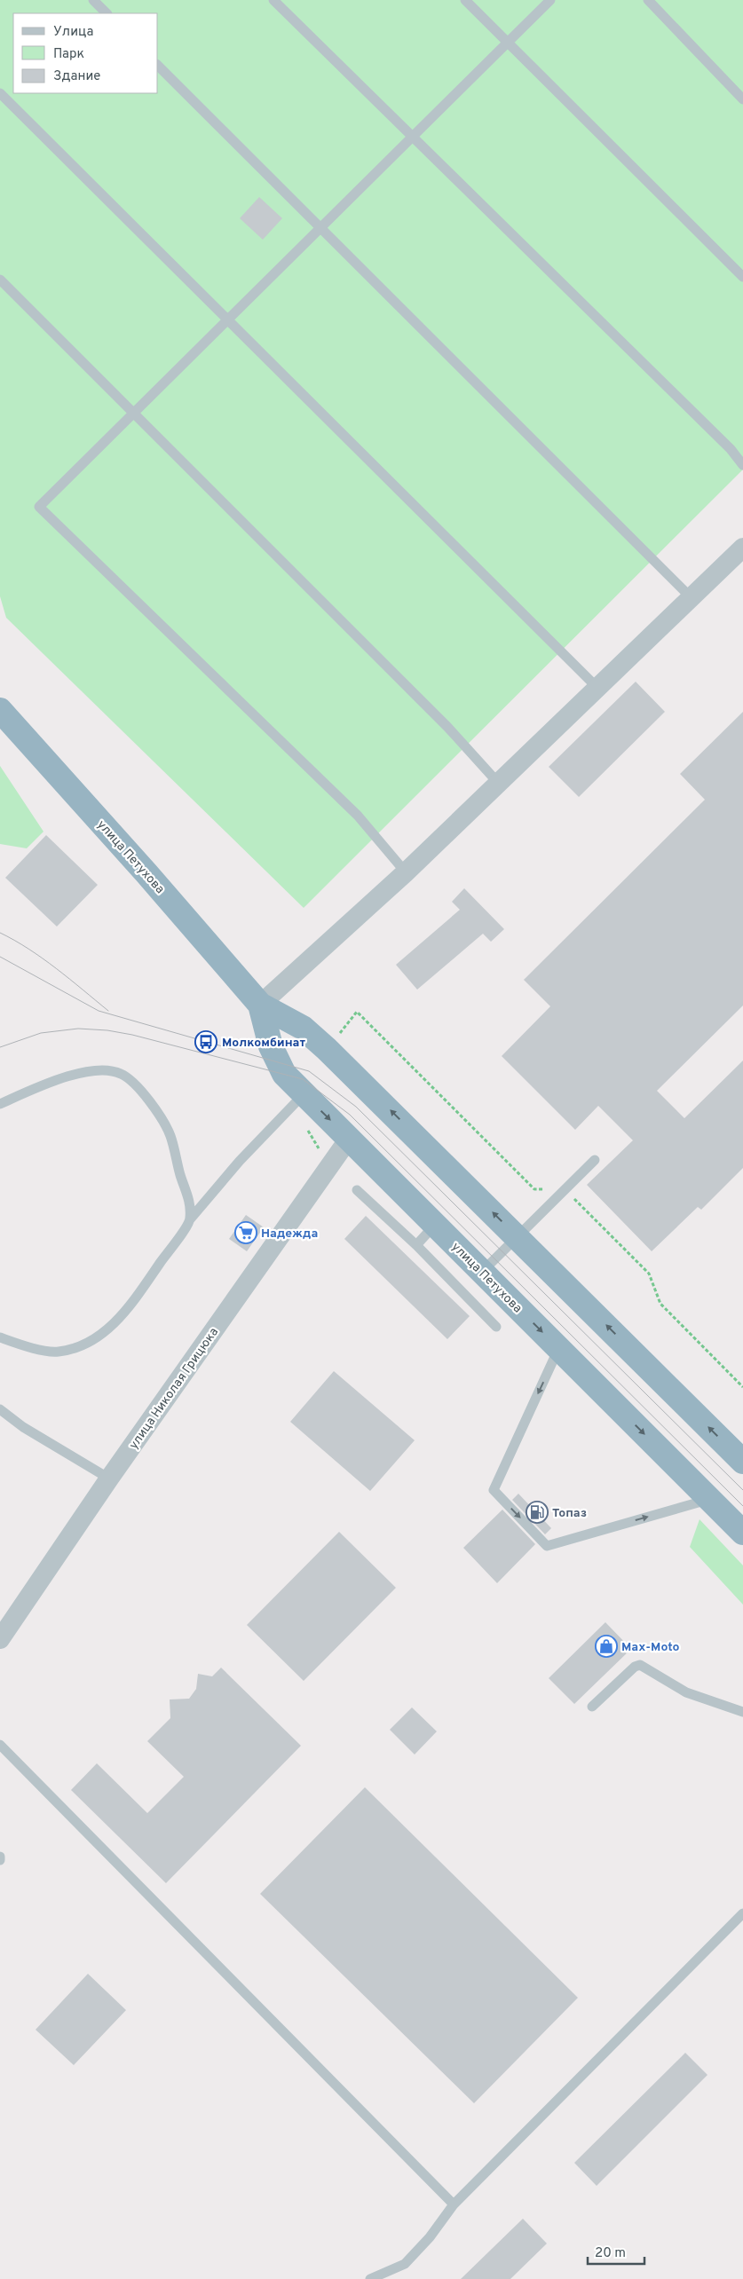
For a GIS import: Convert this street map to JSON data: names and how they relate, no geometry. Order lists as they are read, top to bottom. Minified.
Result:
{"streets":{"highway":["улица Петухова"],"street":["улица Николая Грицюка"]},"crossings":[["улица Петухова","улица Николая Грицюка"]],"places":{"bus stop":["Молкомбинат"],"supermarket":["Надежда"],"fuel station":["Топаз"],"shop":["Max-Moto"]},"legend":["Улица","Парк","Здание"],"scale_bar":"20 m"}
